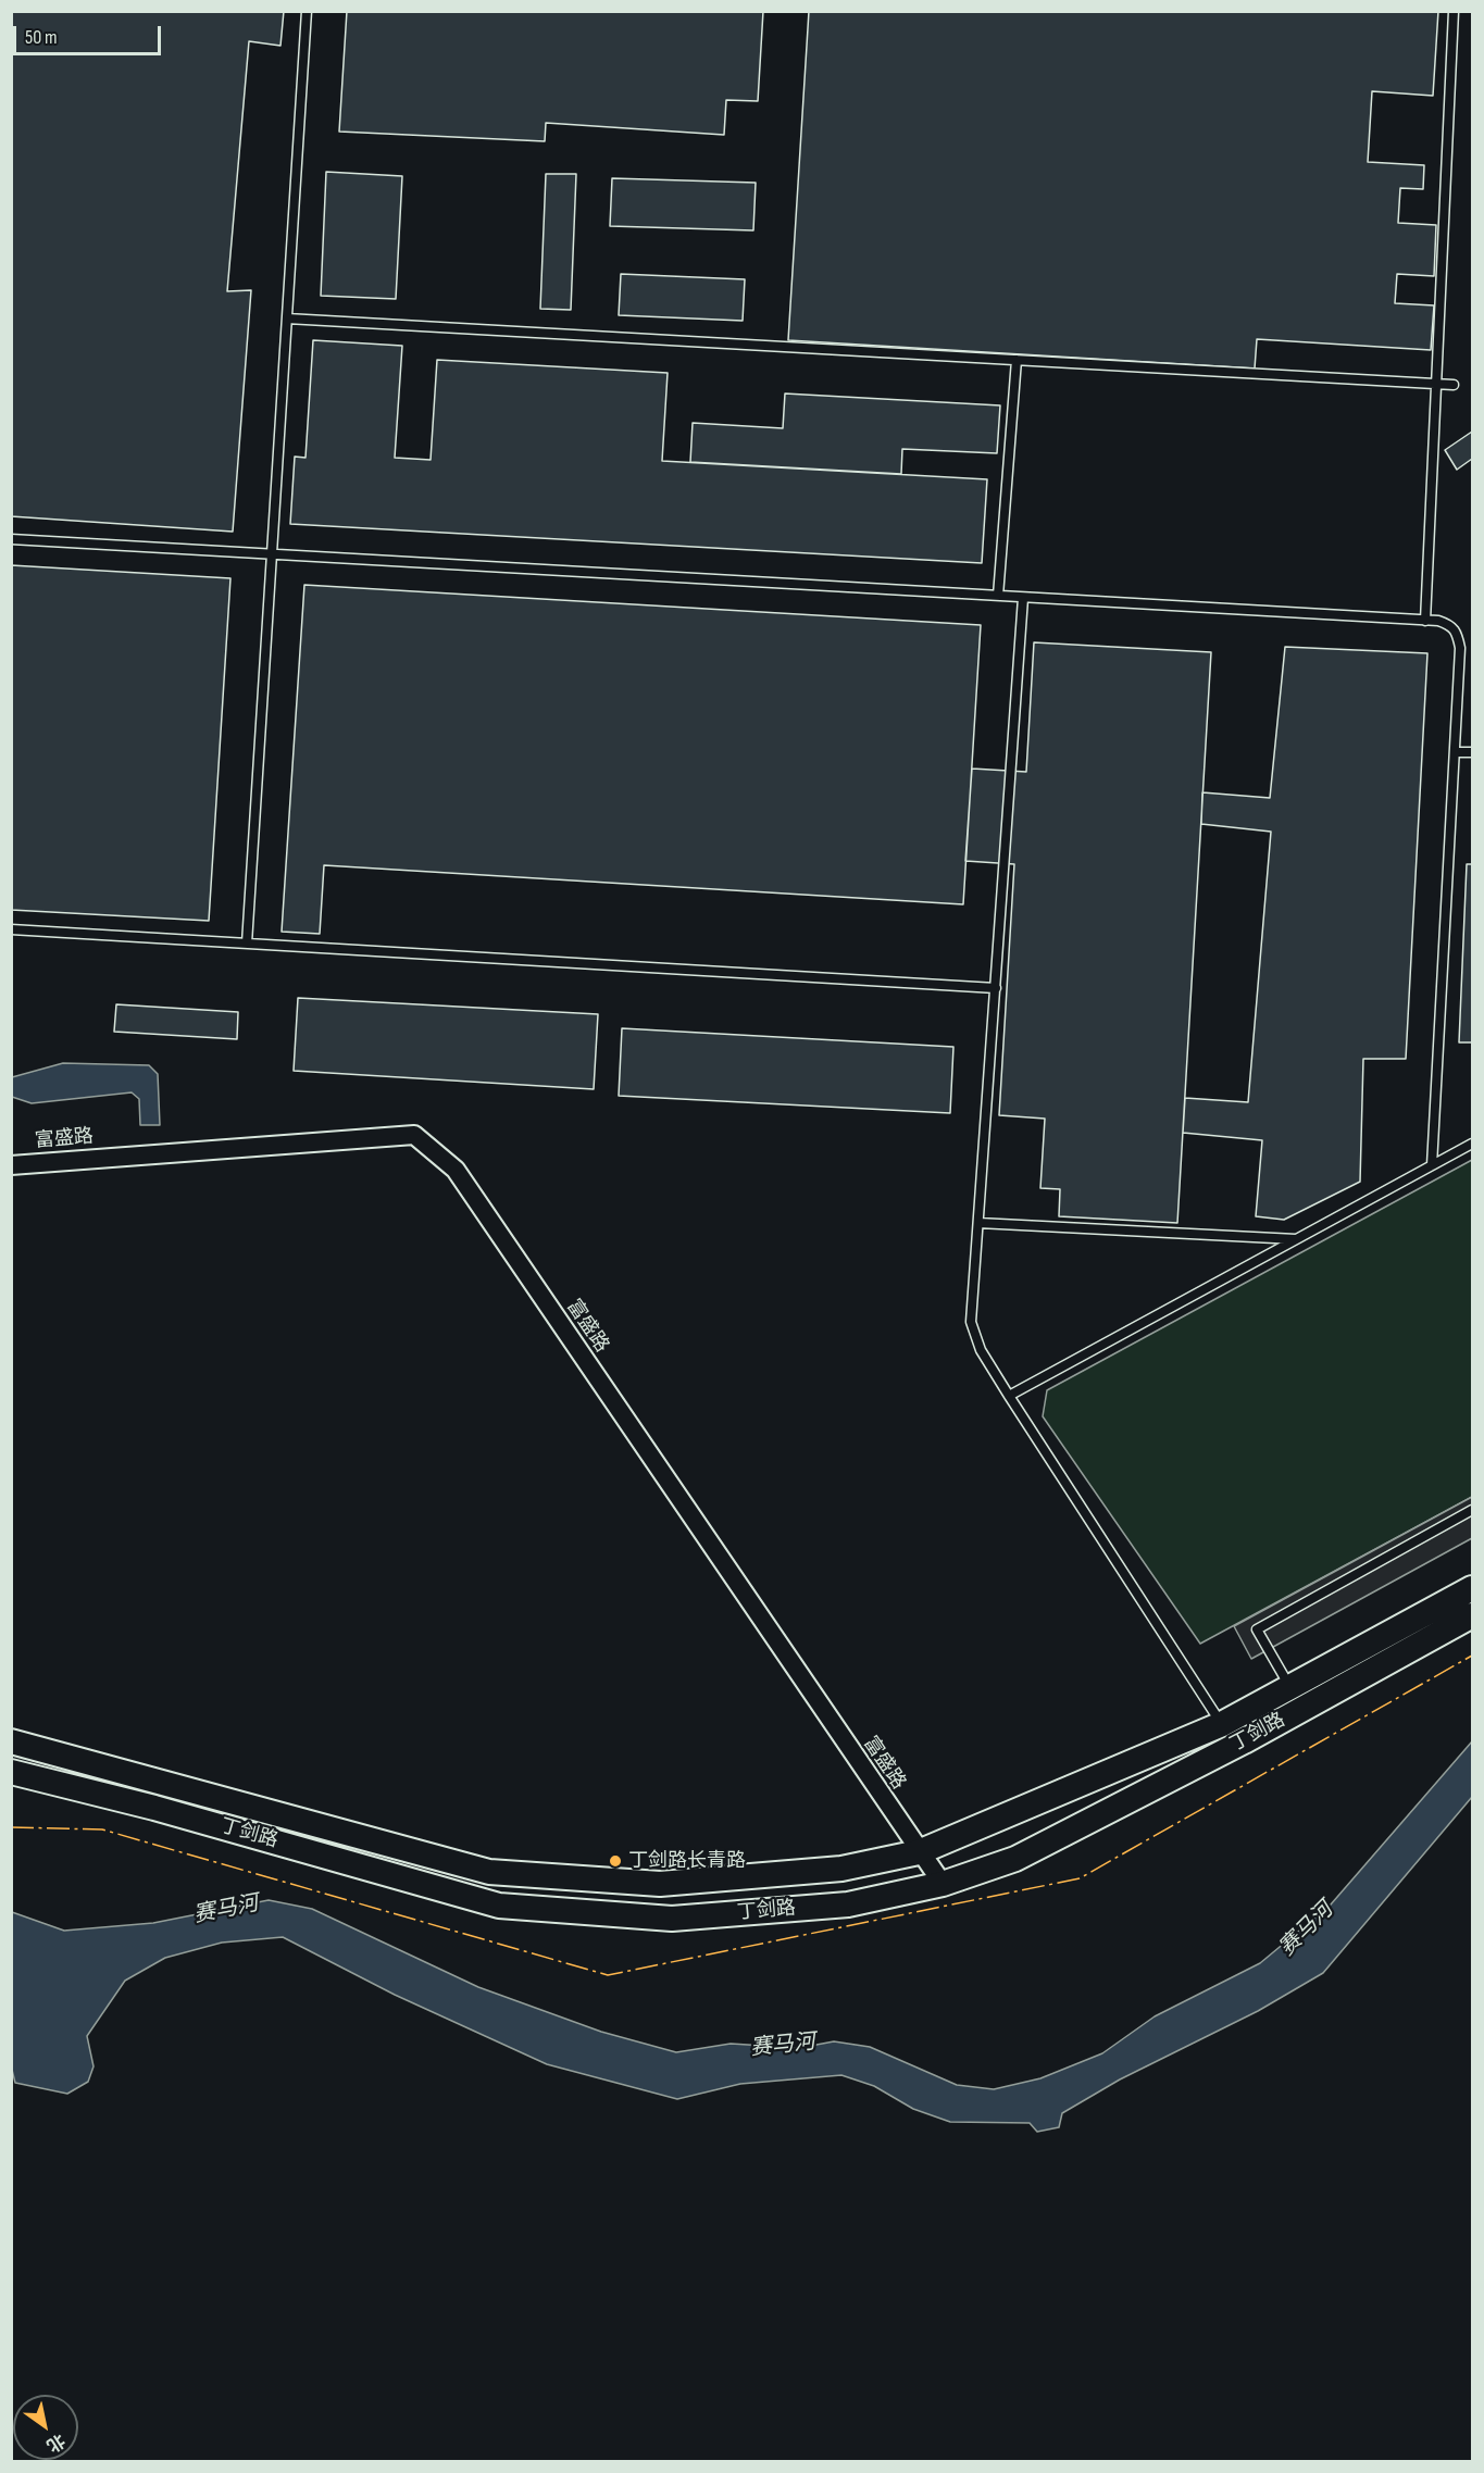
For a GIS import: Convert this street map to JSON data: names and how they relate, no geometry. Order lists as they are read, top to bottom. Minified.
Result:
{"streets":{"main road":["丁剑路"],"street":["富盛路"]},"crossings":[["富盛路","丁剑路"]],"water":["赛马河"],"places":["丁剑路长青路"],"scale_bar":"50 m","north":"bottom right"}
